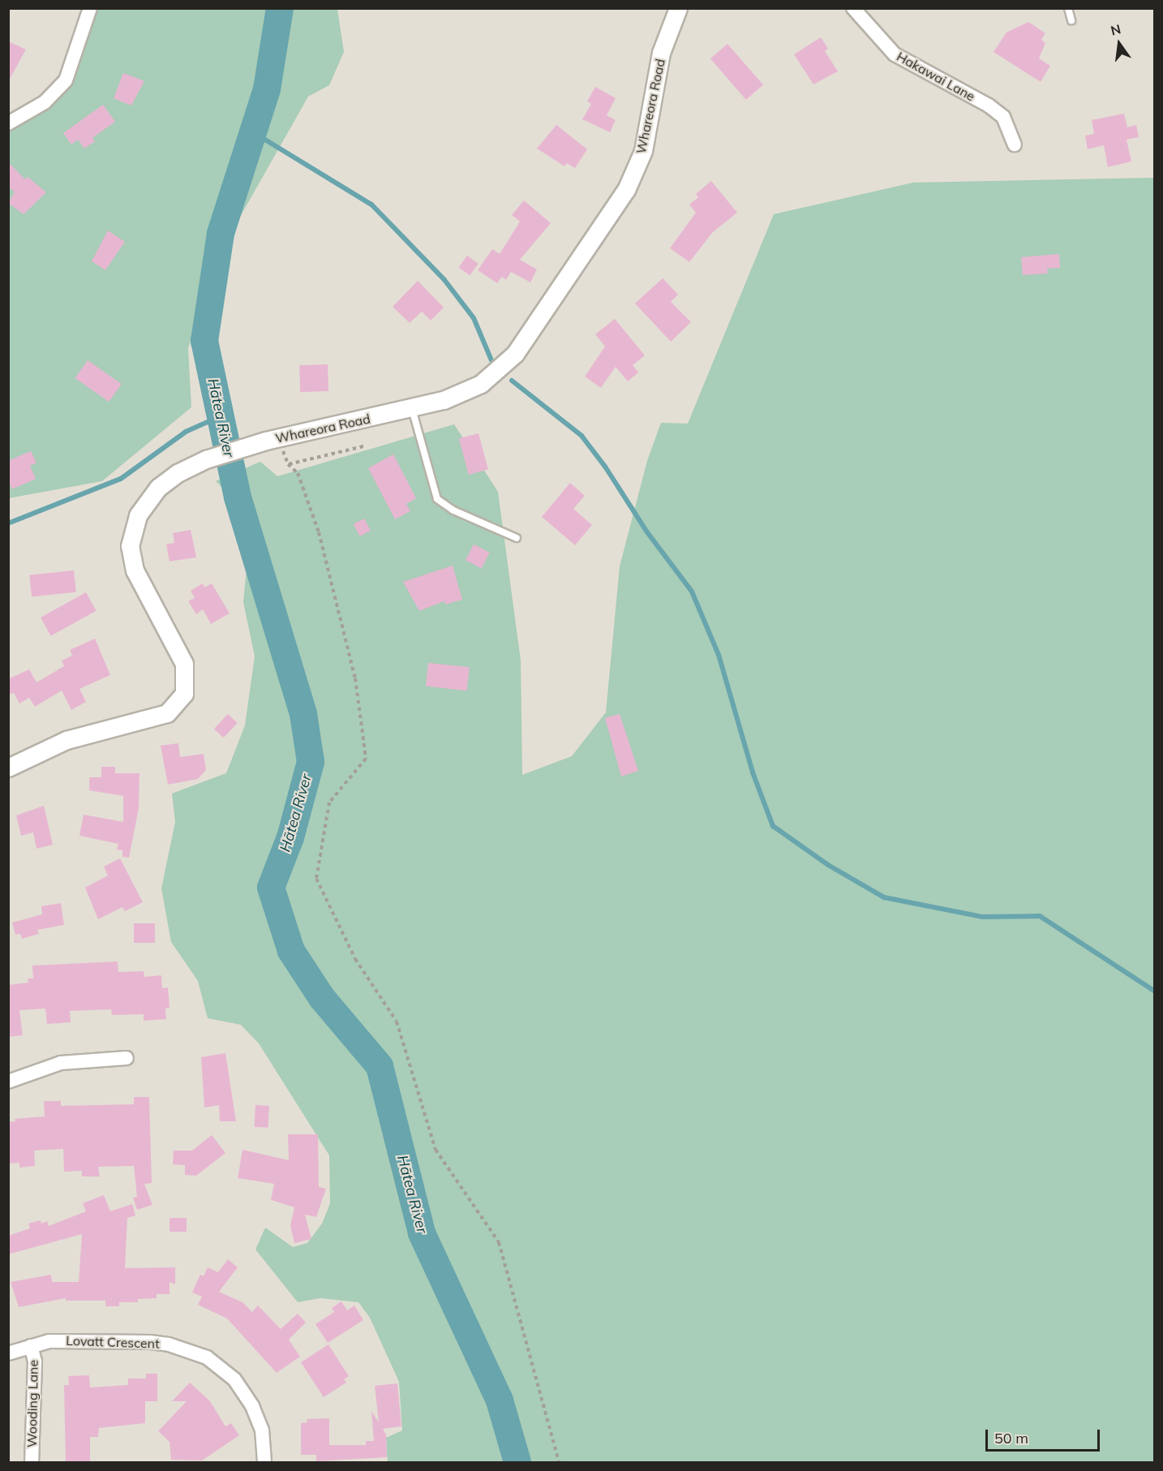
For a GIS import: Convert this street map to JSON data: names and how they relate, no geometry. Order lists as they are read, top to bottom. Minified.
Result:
{"streets":{"street":["Hakawai Lane","Whareora Road","Lovatt Crescent","Wooding Lane"]},"crossings":[["Lovatt Crescent","Wooding Lane"]],"water":["Hātea River"],"scale_bar":"50 m","north":"top"}
